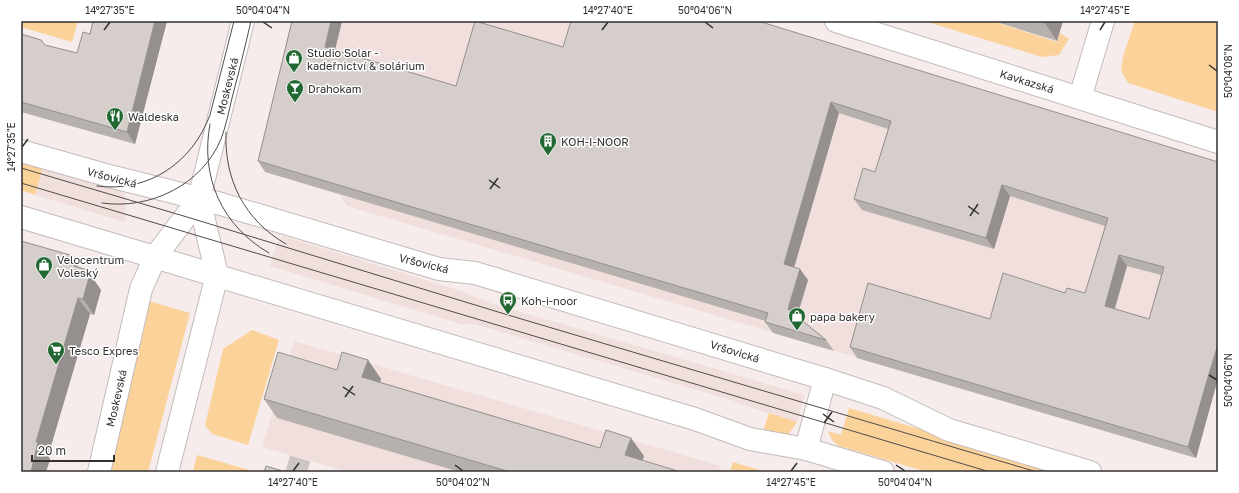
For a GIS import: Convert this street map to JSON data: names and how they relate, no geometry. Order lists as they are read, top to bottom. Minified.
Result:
{"streets":{"main road":["Kavkazská","Moskevská","Vršovická"]},"crossings":[["Moskevská","Vršovická"]],"places":{"shop":["Studio Solar - kadeřnictví & solárium","Velocentrum Voleský","papa bakery"],"bar":["Drahokam"],"restaurant":["Waldeska"],"building":["KOH-I-NOOR"],"bus stop":["Koh-i-noor"],"supermarket":["Tesco Expres"]},"scale_bar":"20 m","coordinates":["14°27'35\"E","50°04'04\"N","14°27'40\"E","50°04'06\"N","14°27'45\"E","50°04'08\"N","50°04'02\"N"]}
